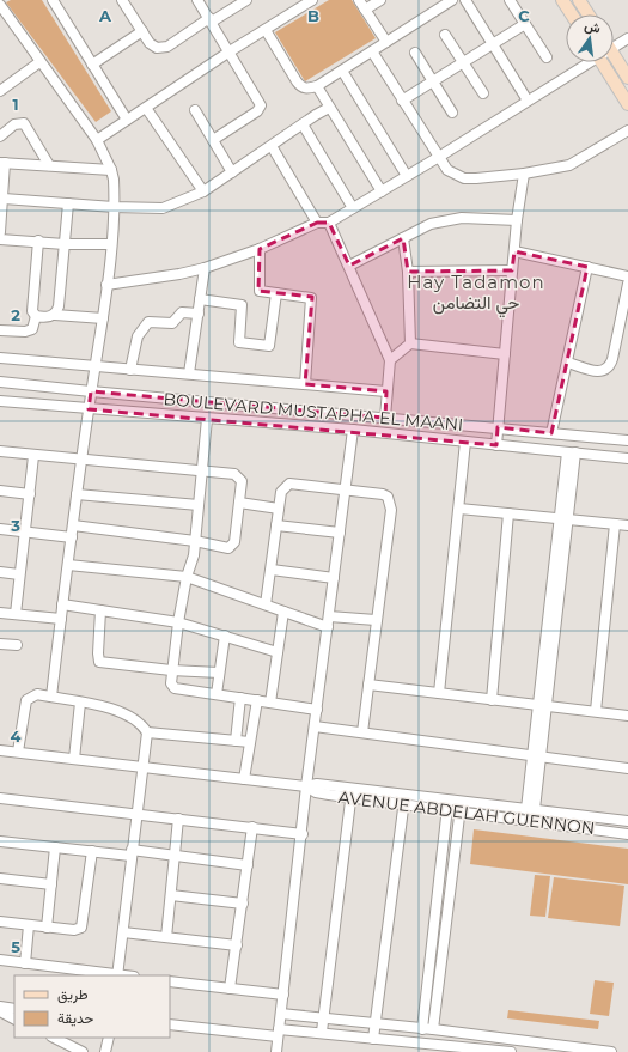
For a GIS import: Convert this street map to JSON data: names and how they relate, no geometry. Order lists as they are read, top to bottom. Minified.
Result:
{"streets":{"street":["BOULEVARD MUSTAPHA EL MAANI","AVENUE ABDELAH GUENNON"]},"districts":["Hay Tadamon حي التضامن"],"legend":["طريق","حديقة"],"north":"top","grid":{"columns":["A","B","C"],"rows":["1","2","3","4","5"]}}
